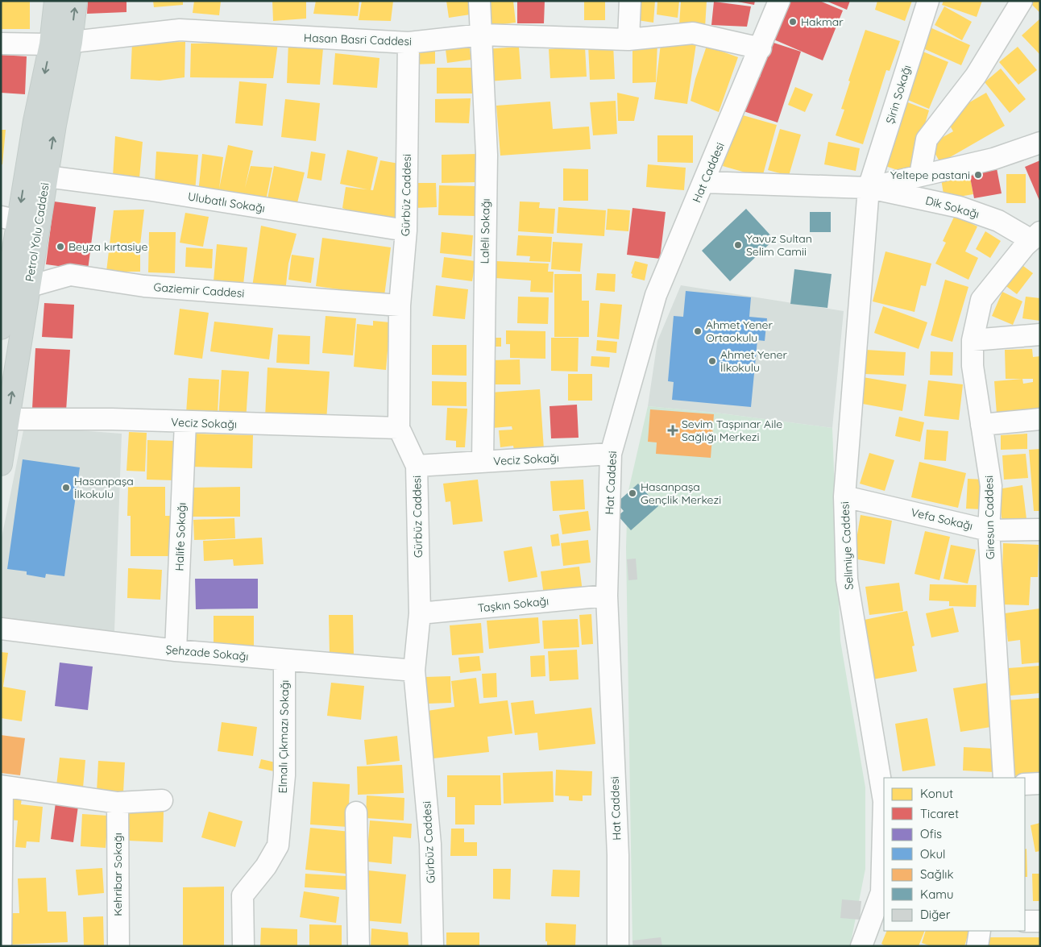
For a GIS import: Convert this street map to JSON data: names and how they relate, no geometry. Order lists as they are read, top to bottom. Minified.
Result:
{"streets":{"main road":["Petrol Yolu Caddesi"],"street":["Hasan Basri Caddesi","Şirin Sokağı","Hat Caddesi","Gürbüz Caddesi","Ulubatlı Sokağı","Dik Sokağı","Laleli Sokağı","Gaziemir Caddesi","Veciz Sokağı","Giresun Caddesi","Vefa Sokağı","Halife Sokağı","Selimiye Caddesi","Taşkın Sokağı","Şehzade Sokağı","Elmalı Çıkmazı Sokağı","Kehribar Sokağı"]},"crossings":[["Hasan Basri Caddesi","Hat Caddesi"],["Hasan Basri Caddesi","Gürbüz Caddesi"],["Hasan Basri Caddesi","Laleli Sokağı"],["Hasan Basri Caddesi","Petrol Yolu Caddesi"],["Şirin Sokağı","Dik Sokağı"],["Şirin Sokağı","Selimiye Caddesi"],["Hat Caddesi","Veciz Sokağı"],["Hat Caddesi","Taşkın Sokağı"],["Gürbüz Caddesi","Ulubatlı Sokağı"],["Gürbüz Caddesi","Gaziemir Caddesi"],["Gürbüz Caddesi","Veciz Sokağı"],["Gürbüz Caddesi","Taşkın Sokağı"],["Gürbüz Caddesi","Şehzade Sokağı"],["Ulubatlı Sokağı","Petrol Yolu Caddesi"],["Dik Sokağı","Giresun Caddesi"],["Dik Sokağı","Selimiye Caddesi"],["Laleli Sokağı","Veciz Sokağı"],["Petrol Yolu Caddesi","Gaziemir Caddesi"],["Petrol Yolu Caddesi","Veciz Sokağı"],["Veciz Sokağı","Halife Sokağı"],["Giresun Caddesi","Vefa Sokağı"],["Vefa Sokağı","Selimiye Caddesi"],["Halife Sokağı","Şehzade Sokağı"],["Şehzade Sokağı","Elmalı Çıkmazı Sokağı"]],"places":{"other":["Hakmar","Yeltepe pastani","Yavuz Sultan Selim Camii","Beyza kırtasiye","Ahmet Yener Ortaokulu","Ahmet Yener İlkokulu","Hasanpaşa İlkokulu","Hasanpaşa Gençlik Merkezi"],"health":["Sevim Taşpınar Aile Sağlığı Merkezi"]},"legend":["Konut","Ticaret","Ofis","Okul","Sağlık","Kamu","Diğer"]}
